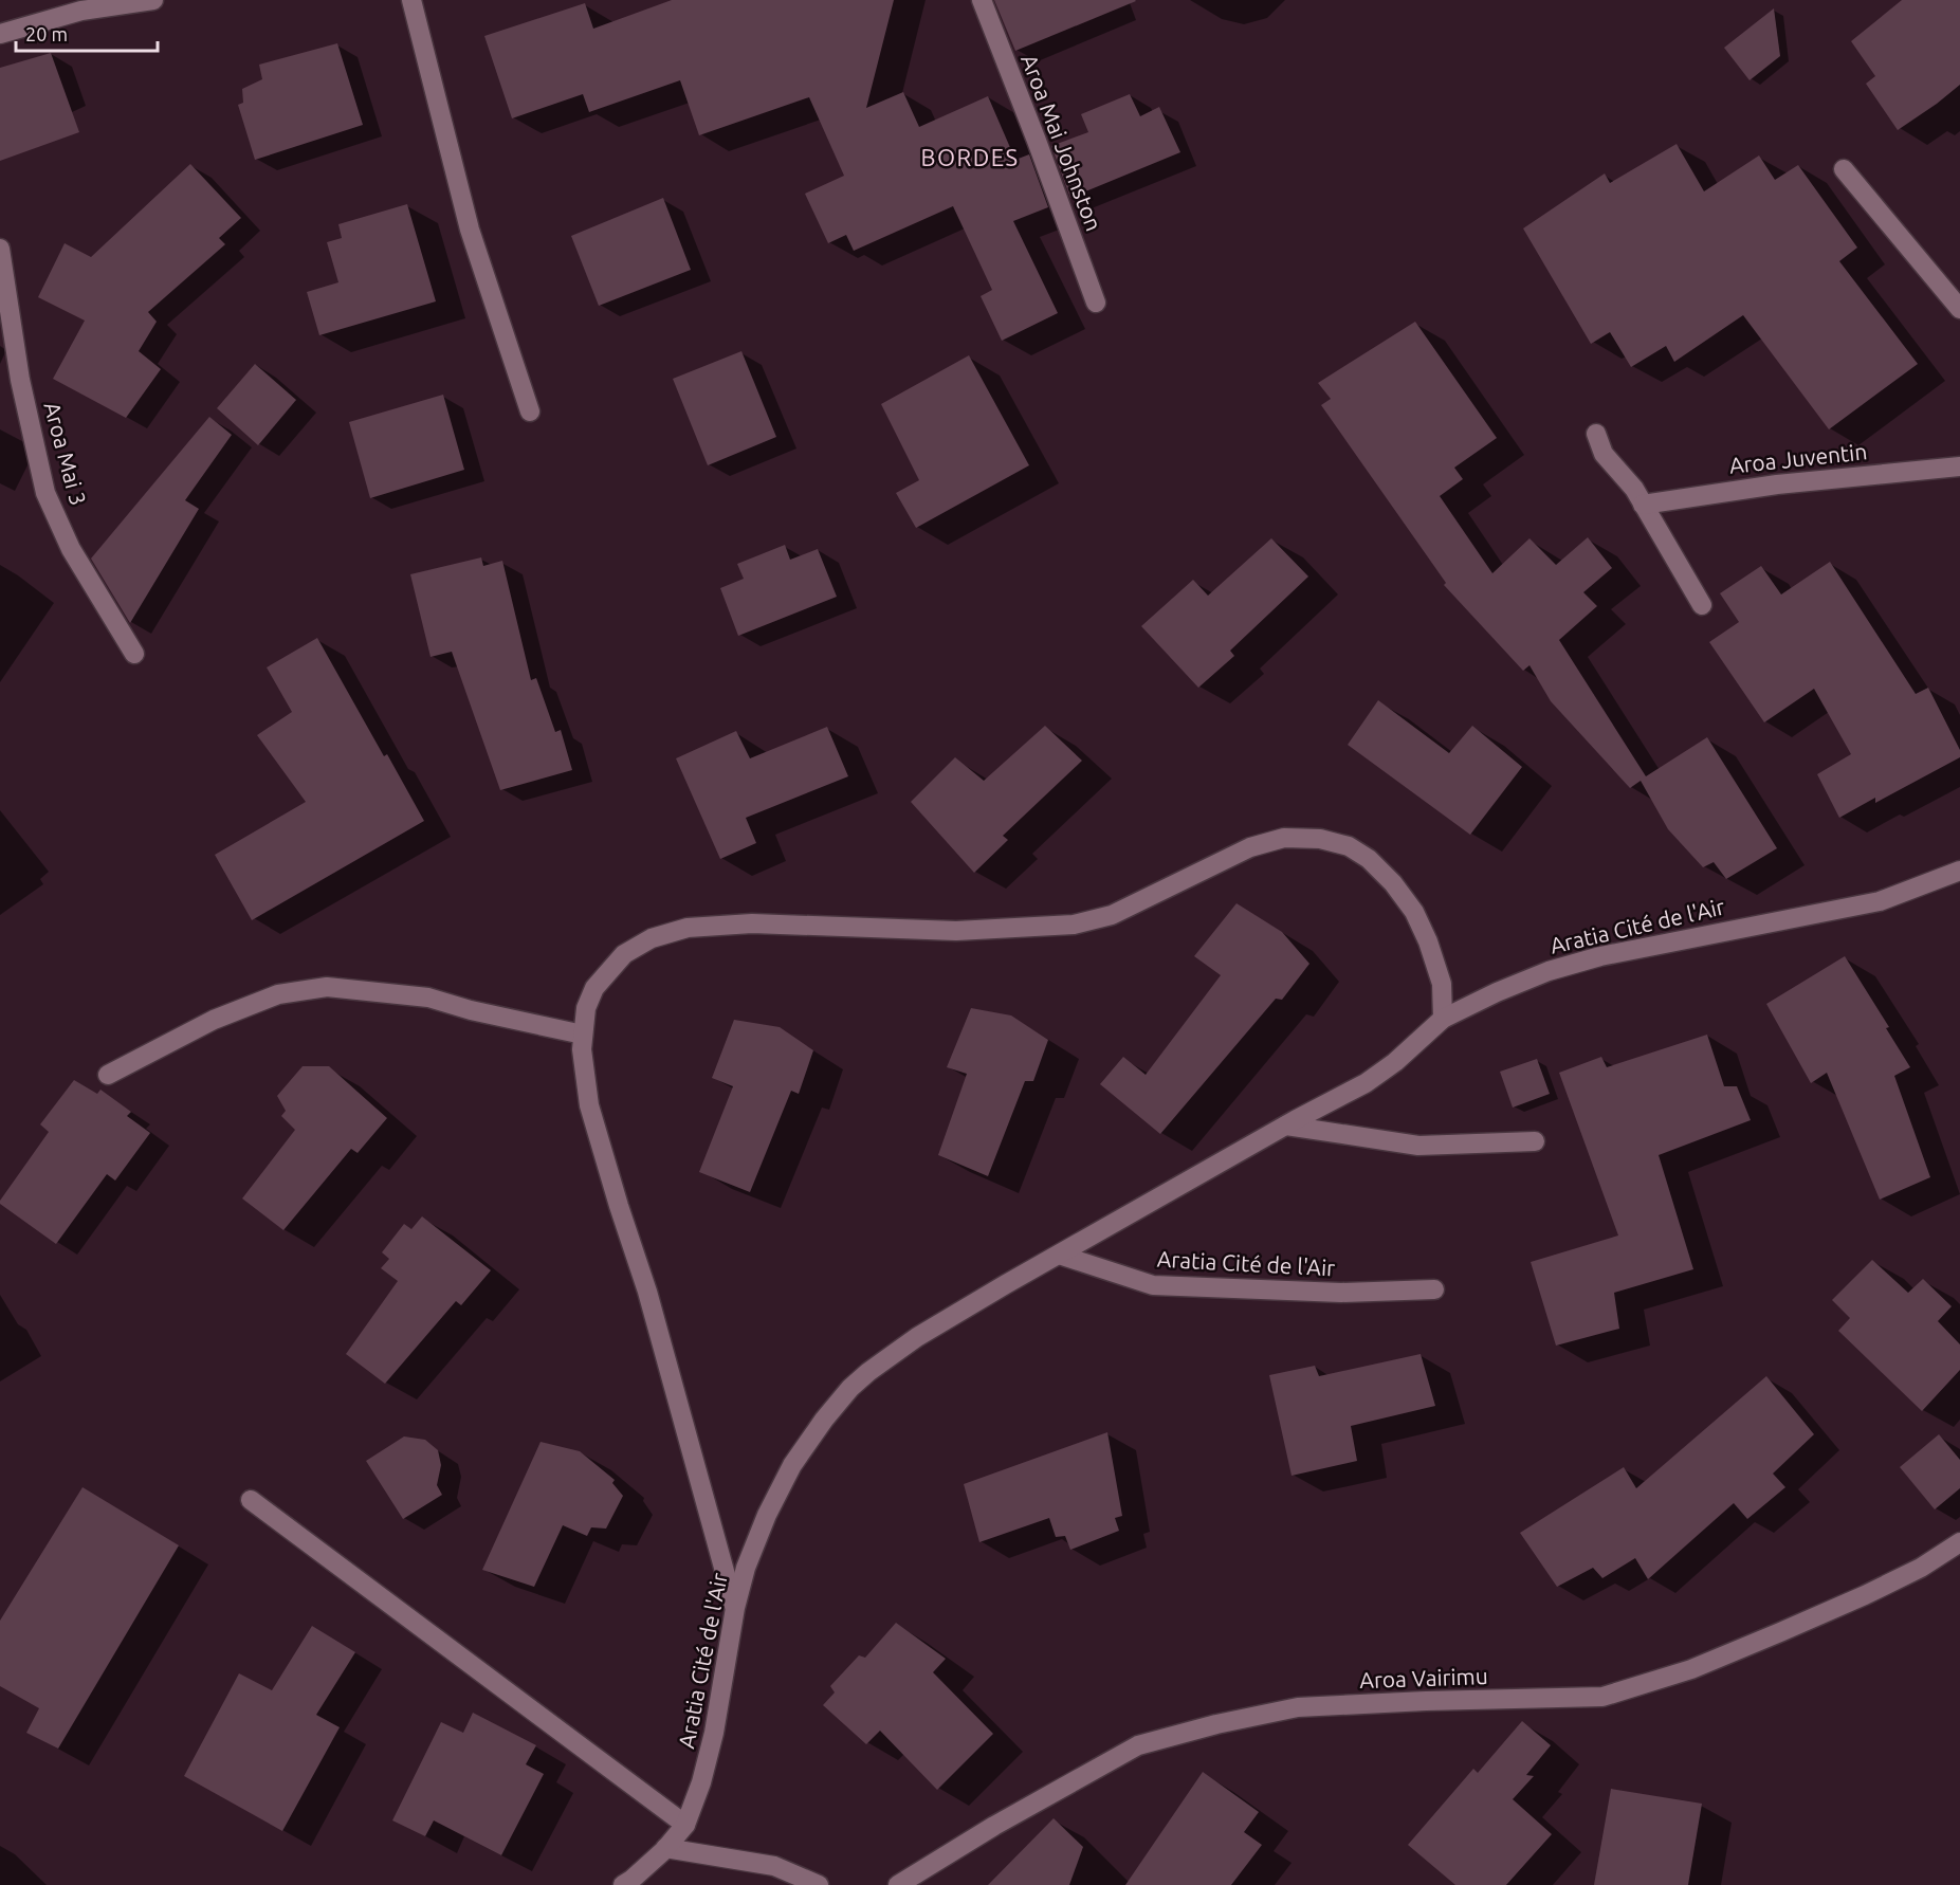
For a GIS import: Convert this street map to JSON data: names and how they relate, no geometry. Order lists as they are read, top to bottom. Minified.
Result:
{"streets":{"street":["Aroa Mai Johnston","Aroa Mai 3","Aroa Juventin","Aratia Cité de l'Air","Aroa Vairimu"]},"districts":["BORDES"],"scale_bar":"20 m"}
